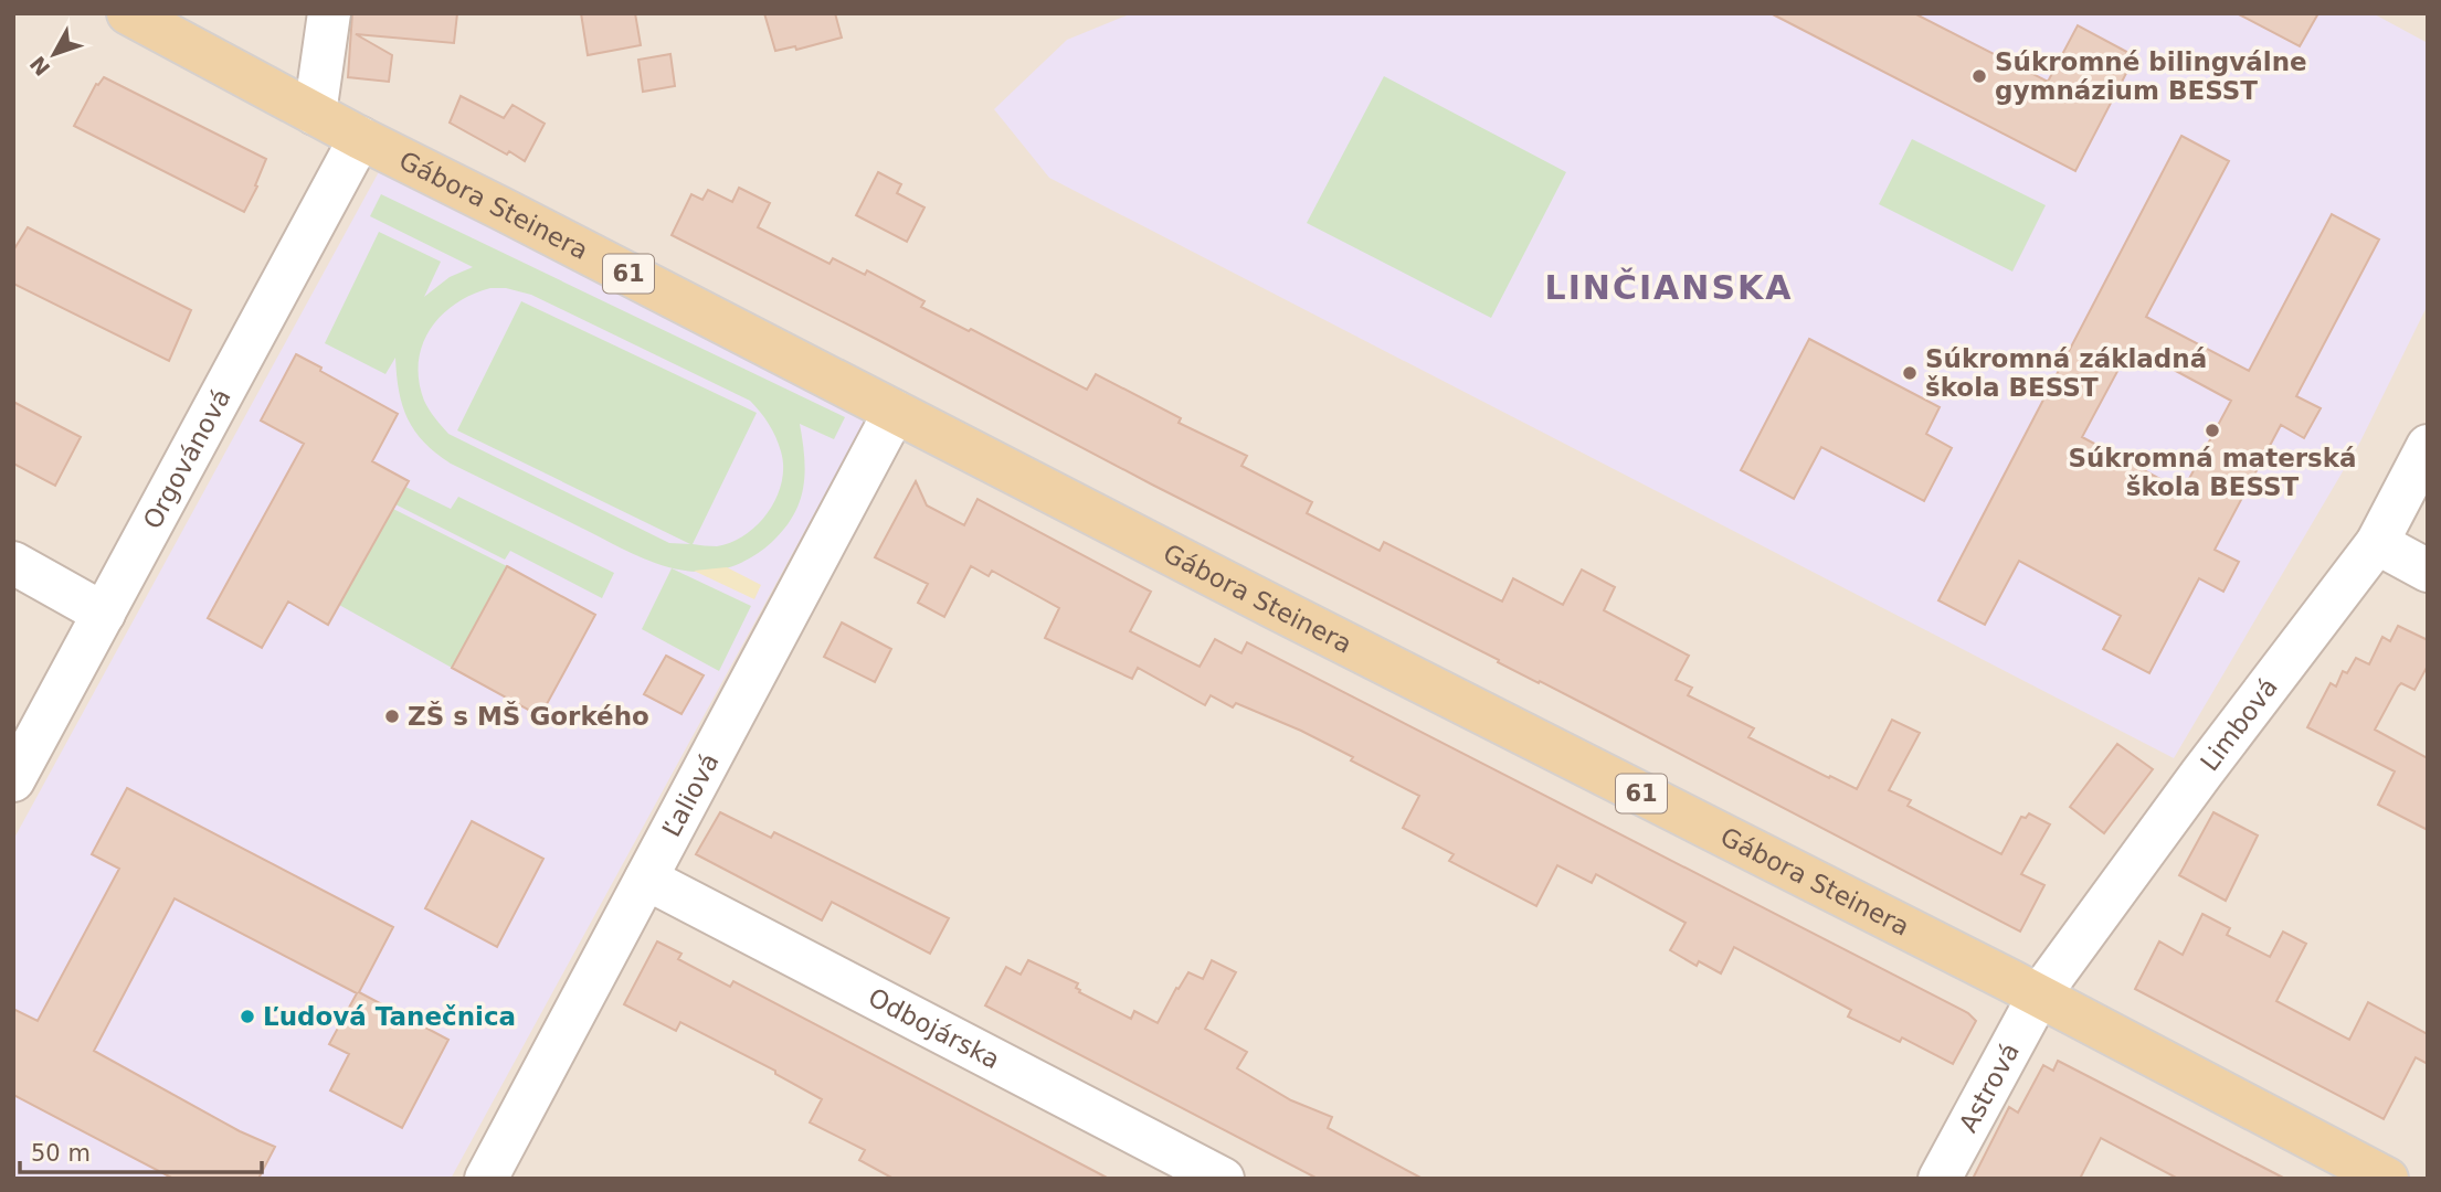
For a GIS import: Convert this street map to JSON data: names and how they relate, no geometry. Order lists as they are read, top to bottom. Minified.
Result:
{"streets":{"main road":["Gábora Steinera","61"],"street":["Orgovánová","Limbová","Ľaliová","Odbojárska","Astrová"]},"crossings":[["Gábora Steinera","Orgovánová"],["Gábora Steinera","Limbová"],["Gábora Steinera","Ľaliová"],["Gábora Steinera","Astrová"],["Limbová","Astrová"],["Ľaliová","Odbojárska"]],"districts":["LINČIANSKA"],"places":["Súkromné bilingválne gymnázium BESST","Súkromná základná škola BESST","Súkromná materská škola BESST","ZŠ s MŠ Gorkého","Ľudová Tanečnica"],"scale_bar":"50 m","north":"bottom left"}
